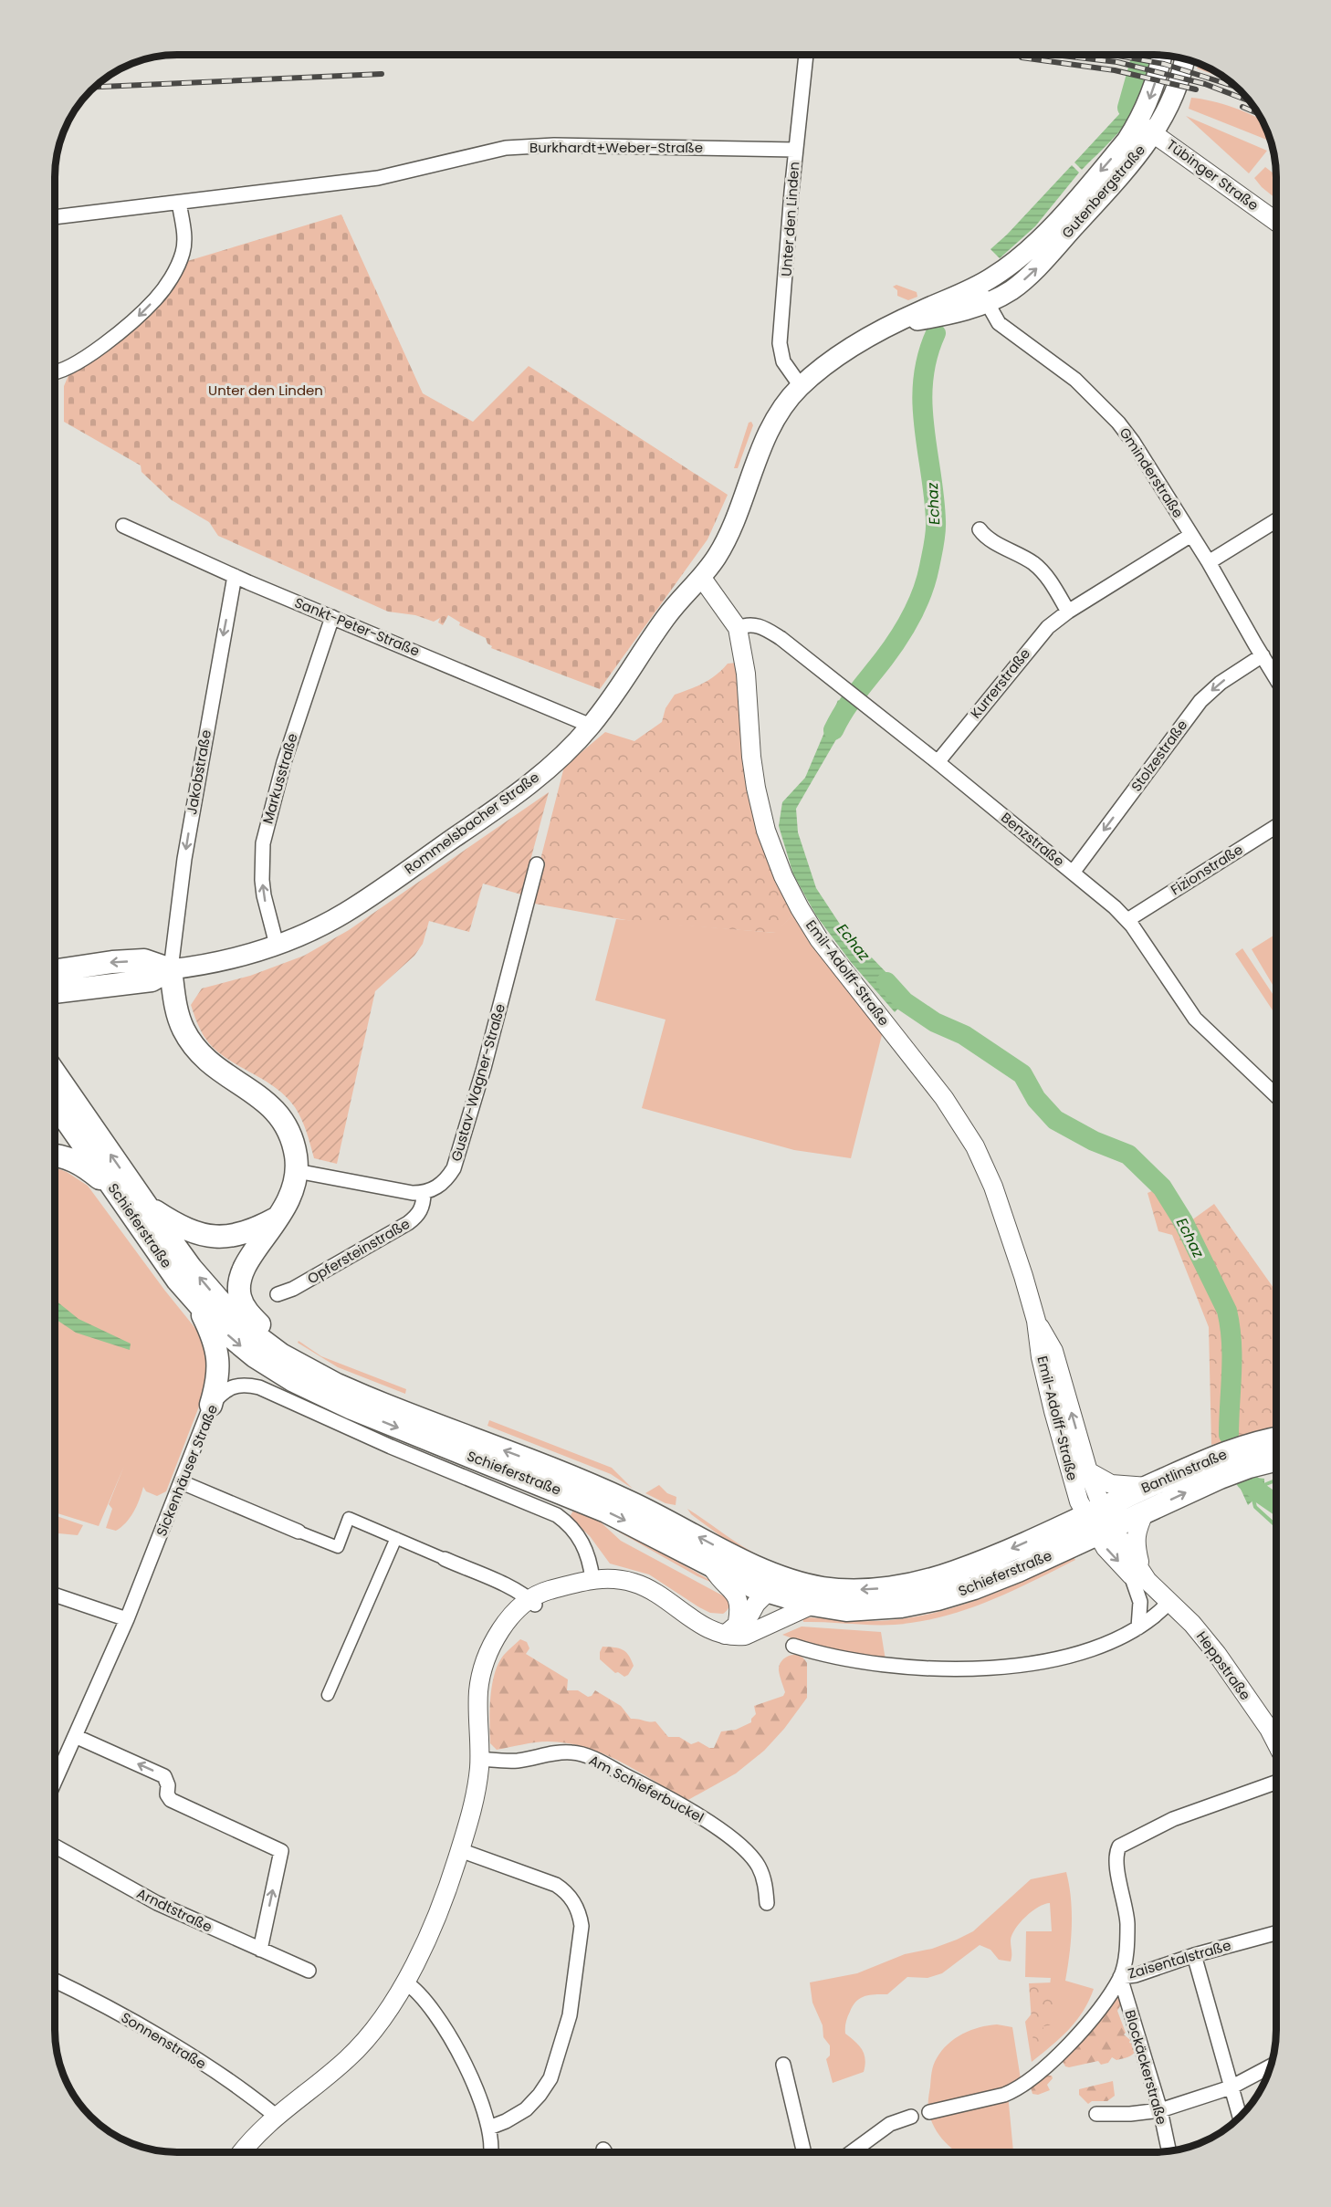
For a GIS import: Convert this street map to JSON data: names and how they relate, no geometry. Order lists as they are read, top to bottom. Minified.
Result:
{"streets":{"main road":["Gutenbergstraße","Rommelsbacher Straße","Schieferstraße","Bantlinstraße"],"street":["Burkhardt+Weber-Straße","Tübinger Straße","Unter den Linden","Gminderstraße","Sankt-Peter-Straße","Kurrerstraße","Stolzestraße","Jakobstraße","Markusstraße","Benzstraße","Fizionstraße","Emil-Adolff-Straße","Gustav-Wagner-Straße","Opfersteinstraße","Sickenhäuser Straße","Heppstraße","Am Schieferbuckel","Arndtstraße","Zaisentalstraße","Sonnenstraße","Blockäckerstraße"]},"crossings":[["Burkhardt+Weber-Straße","Unter den Linden"],["Tübinger Straße","Gutenbergstraße"],["Gutenbergstraße","Gminderstraße"],["Gminderstraße","Kurrerstraße"],["Gminderstraße","Stolzestraße"],["Sankt-Peter-Straße","Jakobstraße"],["Sankt-Peter-Straße","Markusstraße"],["Sankt-Peter-Straße","Rommelsbacher Straße"],["Kurrerstraße","Benzstraße"],["Stolzestraße","Benzstraße"],["Jakobstraße","Rommelsbacher Straße"],["Markusstraße","Rommelsbacher Straße"],["Rommelsbacher Straße","Emil-Adolff-Straße"],["Benzstraße","Fizionstraße"],["Benzstraße","Emil-Adolff-Straße"],["Emil-Adolff-Straße","Schieferstraße"],["Emil-Adolff-Straße","Bantlinstraße"],["Emil-Adolff-Straße","Heppstraße"],["Gustav-Wagner-Straße","Opfersteinstraße"],["Schieferstraße","Bantlinstraße"],["Schieferstraße","Heppstraße"],["Bantlinstraße","Heppstraße"],["Zaisentalstraße","Blockäckerstraße"]],"one_way":["Stolzestraße","Jakobstraße","Markusstraße"],"water":["Echaz"],"parks":["Unter den Linden"]}
